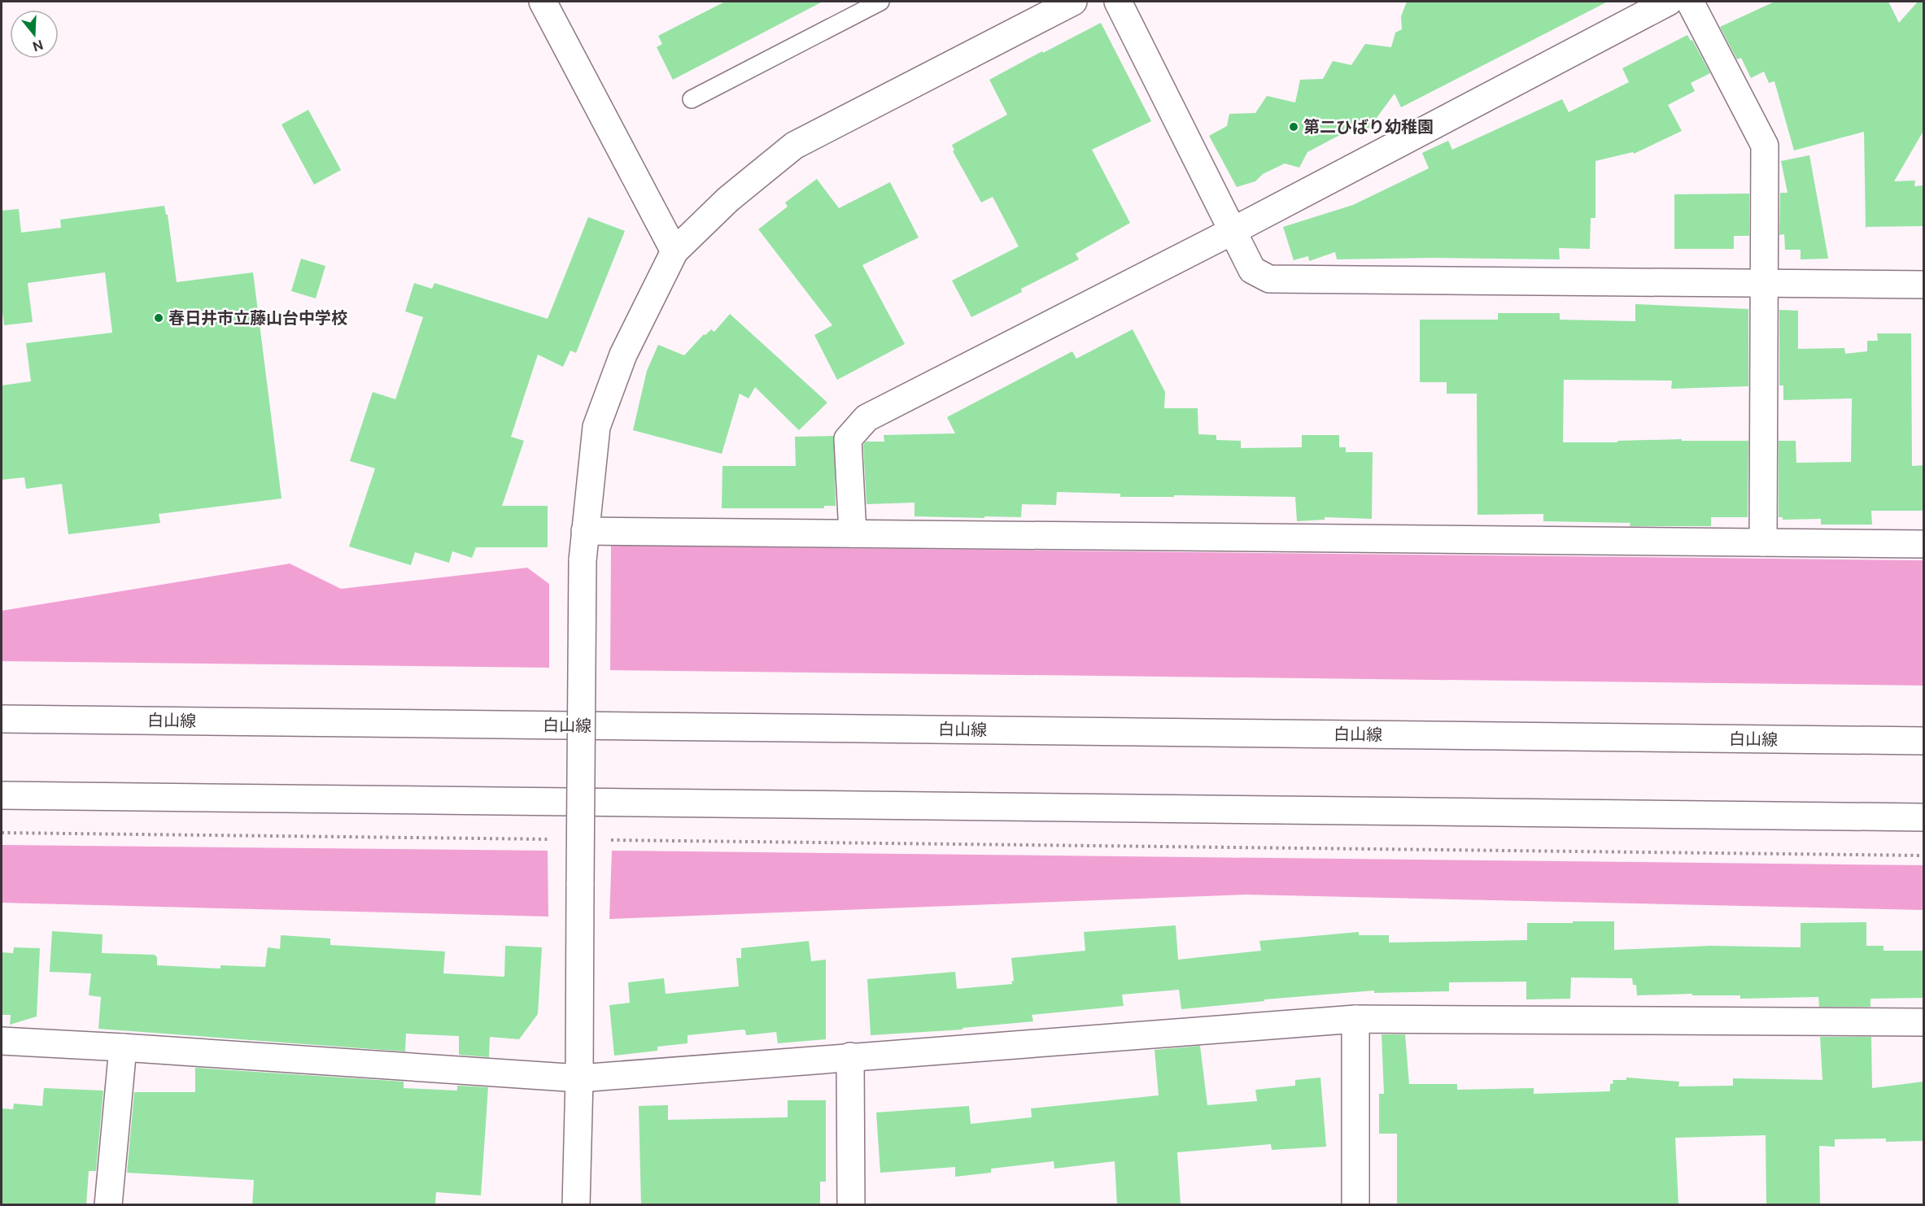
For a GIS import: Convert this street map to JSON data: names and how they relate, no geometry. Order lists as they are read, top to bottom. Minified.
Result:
{"streets":{"street":["白山線"]},"places":["第二ひばり幼稚園","春日井市立藤山台中学校"],"north":"bottom"}
